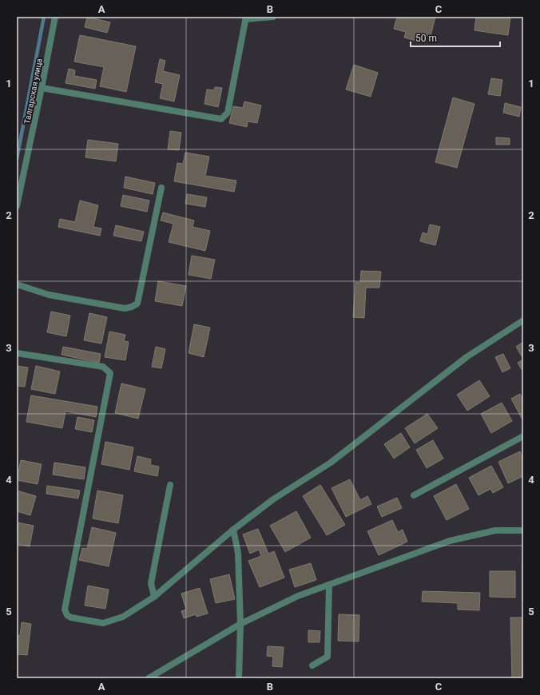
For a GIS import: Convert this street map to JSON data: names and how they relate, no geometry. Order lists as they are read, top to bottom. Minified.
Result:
{"streets":{"street":["Талгарская улица"]},"scale_bar":"50 m","grid":{"columns":["A","B","C"],"rows":["1","2","3","4","5"]}}
